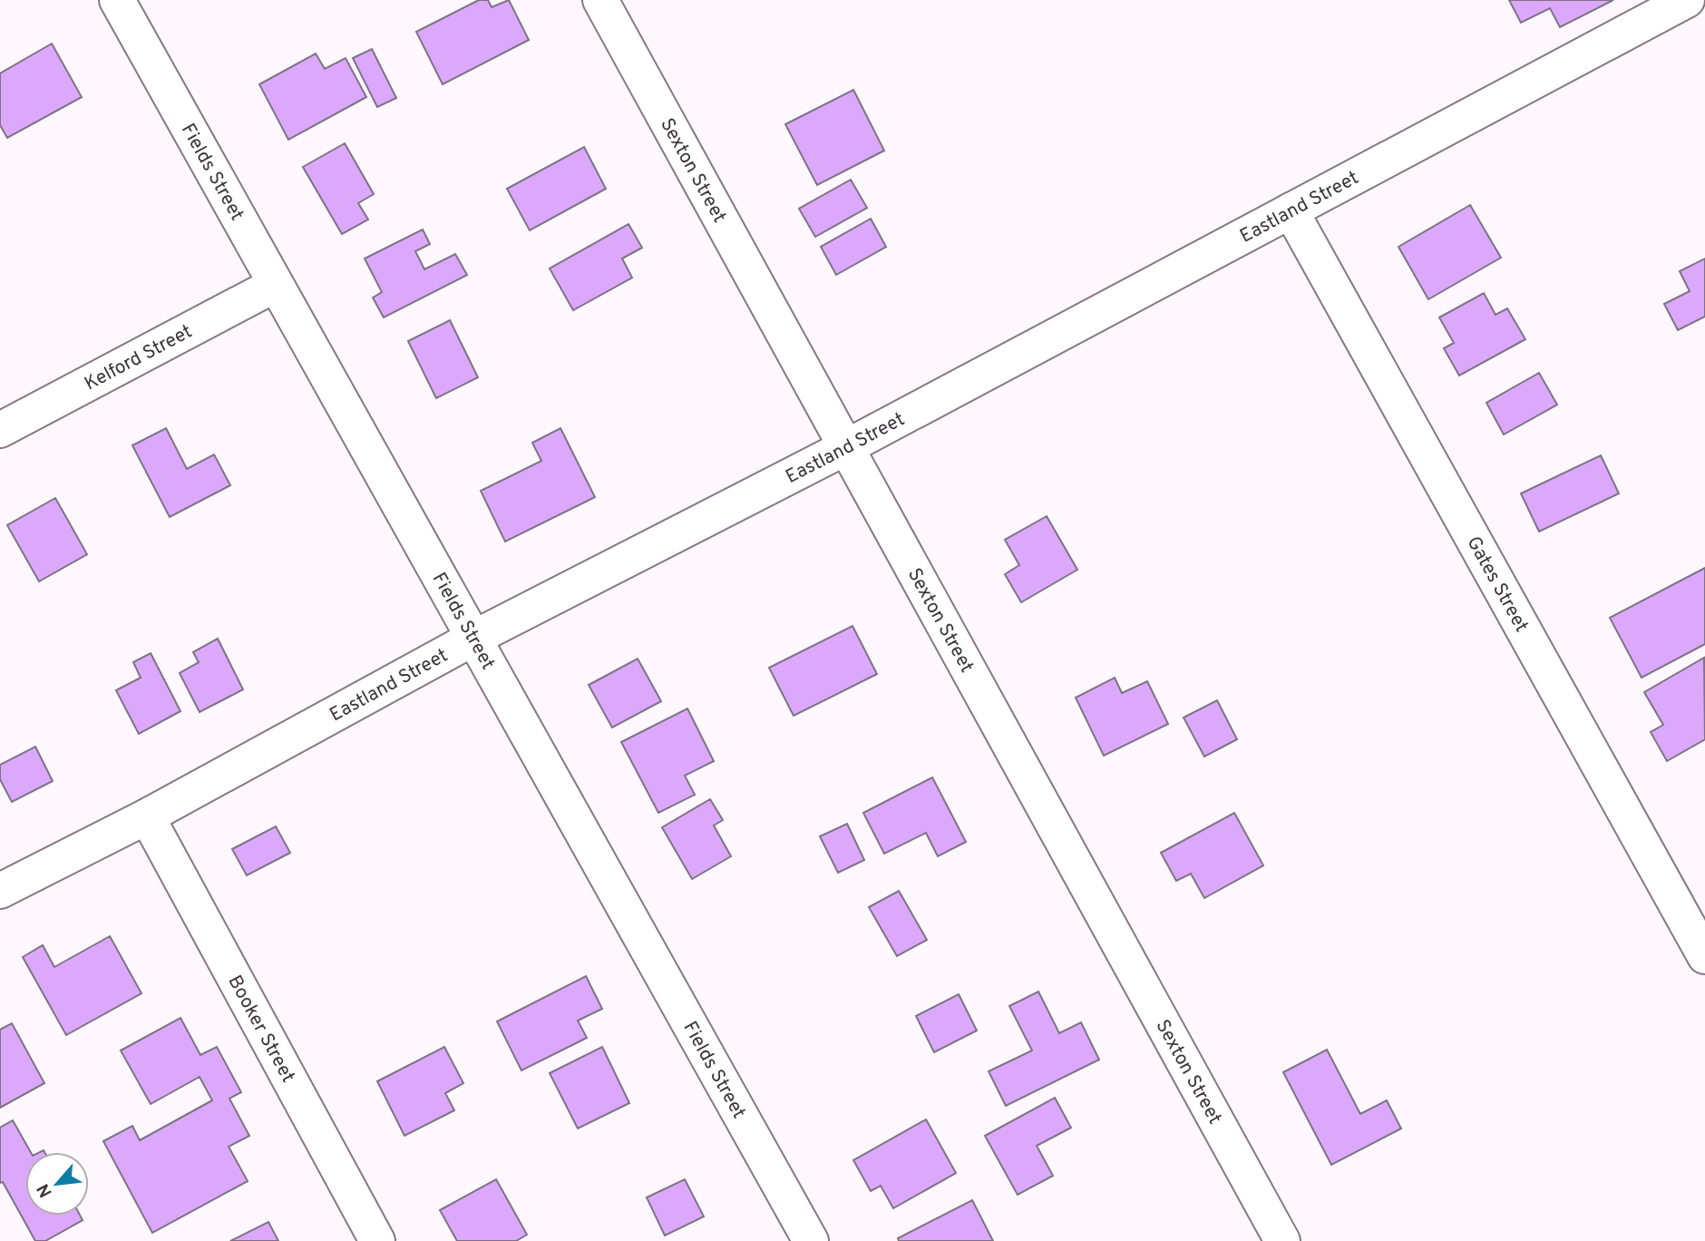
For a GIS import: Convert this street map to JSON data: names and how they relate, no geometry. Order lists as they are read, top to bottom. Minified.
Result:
{"streets":{"street":["Sexton Street","Fields Street","Eastland Street","Kelford Street","Gates Street","Booker Street"]},"crossings":[["Sexton Street","Eastland Street"],["Fields Street","Eastland Street"],["Fields Street","Kelford Street"],["Eastland Street","Gates Street"],["Eastland Street","Booker Street"]],"north":"bottom left"}
